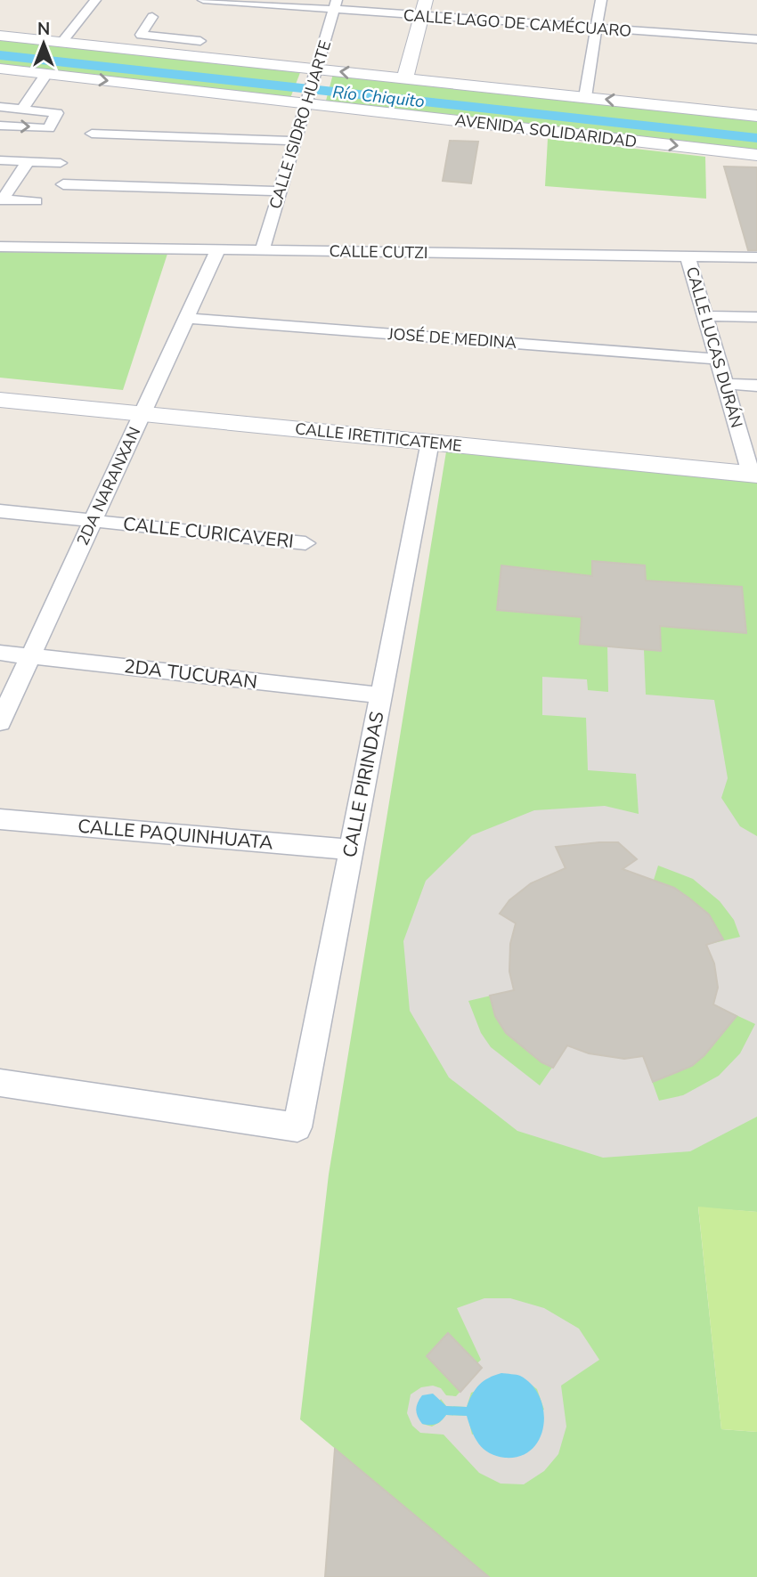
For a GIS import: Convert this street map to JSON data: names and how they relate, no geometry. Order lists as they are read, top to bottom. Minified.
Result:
{"streets":{"main road":["AVENIDA SOLIDARIDAD","CALLE IRETITICATEME"],"street":["CALLE LAGO DE CAMÉCUARO","CALLE ISIDRO HUARTE","CALLE CUTZI","JOSÉ DE MEDINA","CALLE LUCAS DURÁN","2DA NARANXAN","CALLE CURICAVERI","2DA TUCURAN","CALLE PIRINDAS","CALLE PAQUINHUATA"]},"crossings":[["CALLE LAGO DE CAMÉCUARO","CALLE ISIDRO HUARTE"],["CALLE ISIDRO HUARTE","AVENIDA SOLIDARIDAD"],["CALLE ISIDRO HUARTE","CALLE CUTZI"],["CALLE CUTZI","CALLE LUCAS DURÁN"],["CALLE CUTZI","2DA NARANXAN"],["JOSÉ DE MEDINA","CALLE LUCAS DURÁN"],["JOSÉ DE MEDINA","2DA NARANXAN"],["CALLE LUCAS DURÁN","CALLE IRETITICATEME"],["CALLE IRETITICATEME","2DA NARANXAN"],["CALLE IRETITICATEME","CALLE PIRINDAS"],["2DA NARANXAN","CALLE CURICAVERI"],["2DA NARANXAN","2DA TUCURAN"],["2DA TUCURAN","CALLE PIRINDAS"],["CALLE PIRINDAS","CALLE PAQUINHUATA"]],"water":["Río Chiquito"],"north":"top"}
